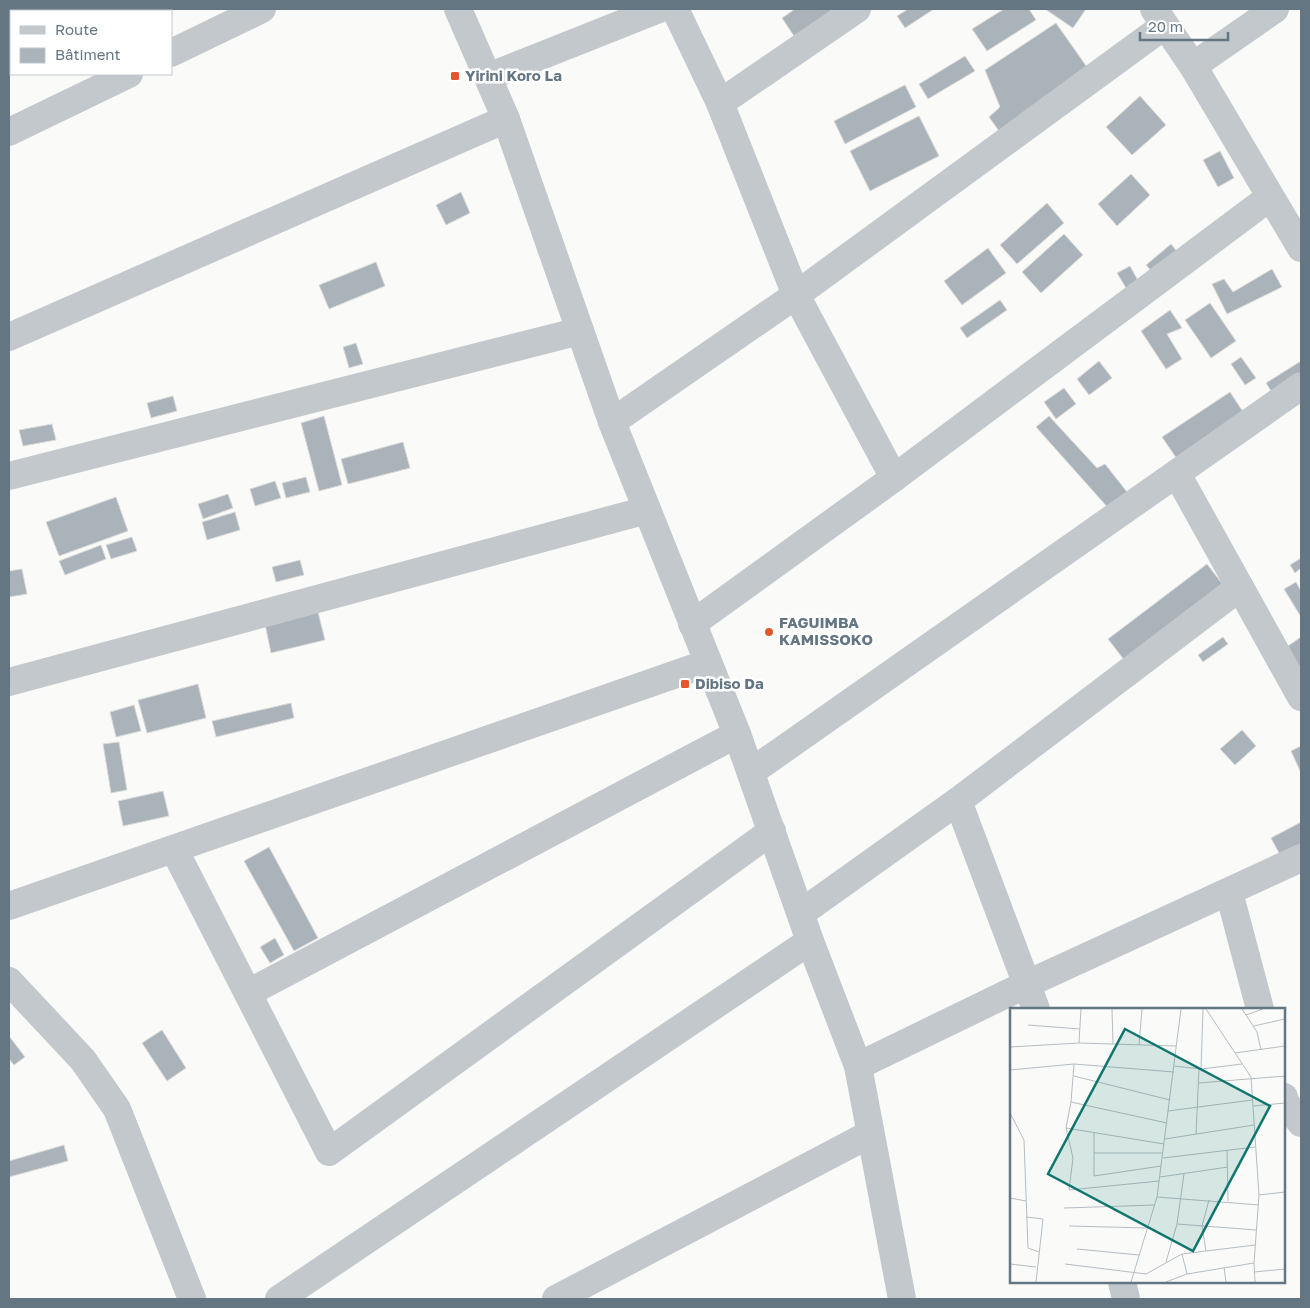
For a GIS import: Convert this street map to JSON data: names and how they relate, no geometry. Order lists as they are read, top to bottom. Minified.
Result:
{"places":{"transit":["Yirini Koro La","Dibiso Da"],"other":["FAGUIMBA KAMISSOKO"]},"legend":["Route","Bâtiment"],"scale_bar":"20 m"}
